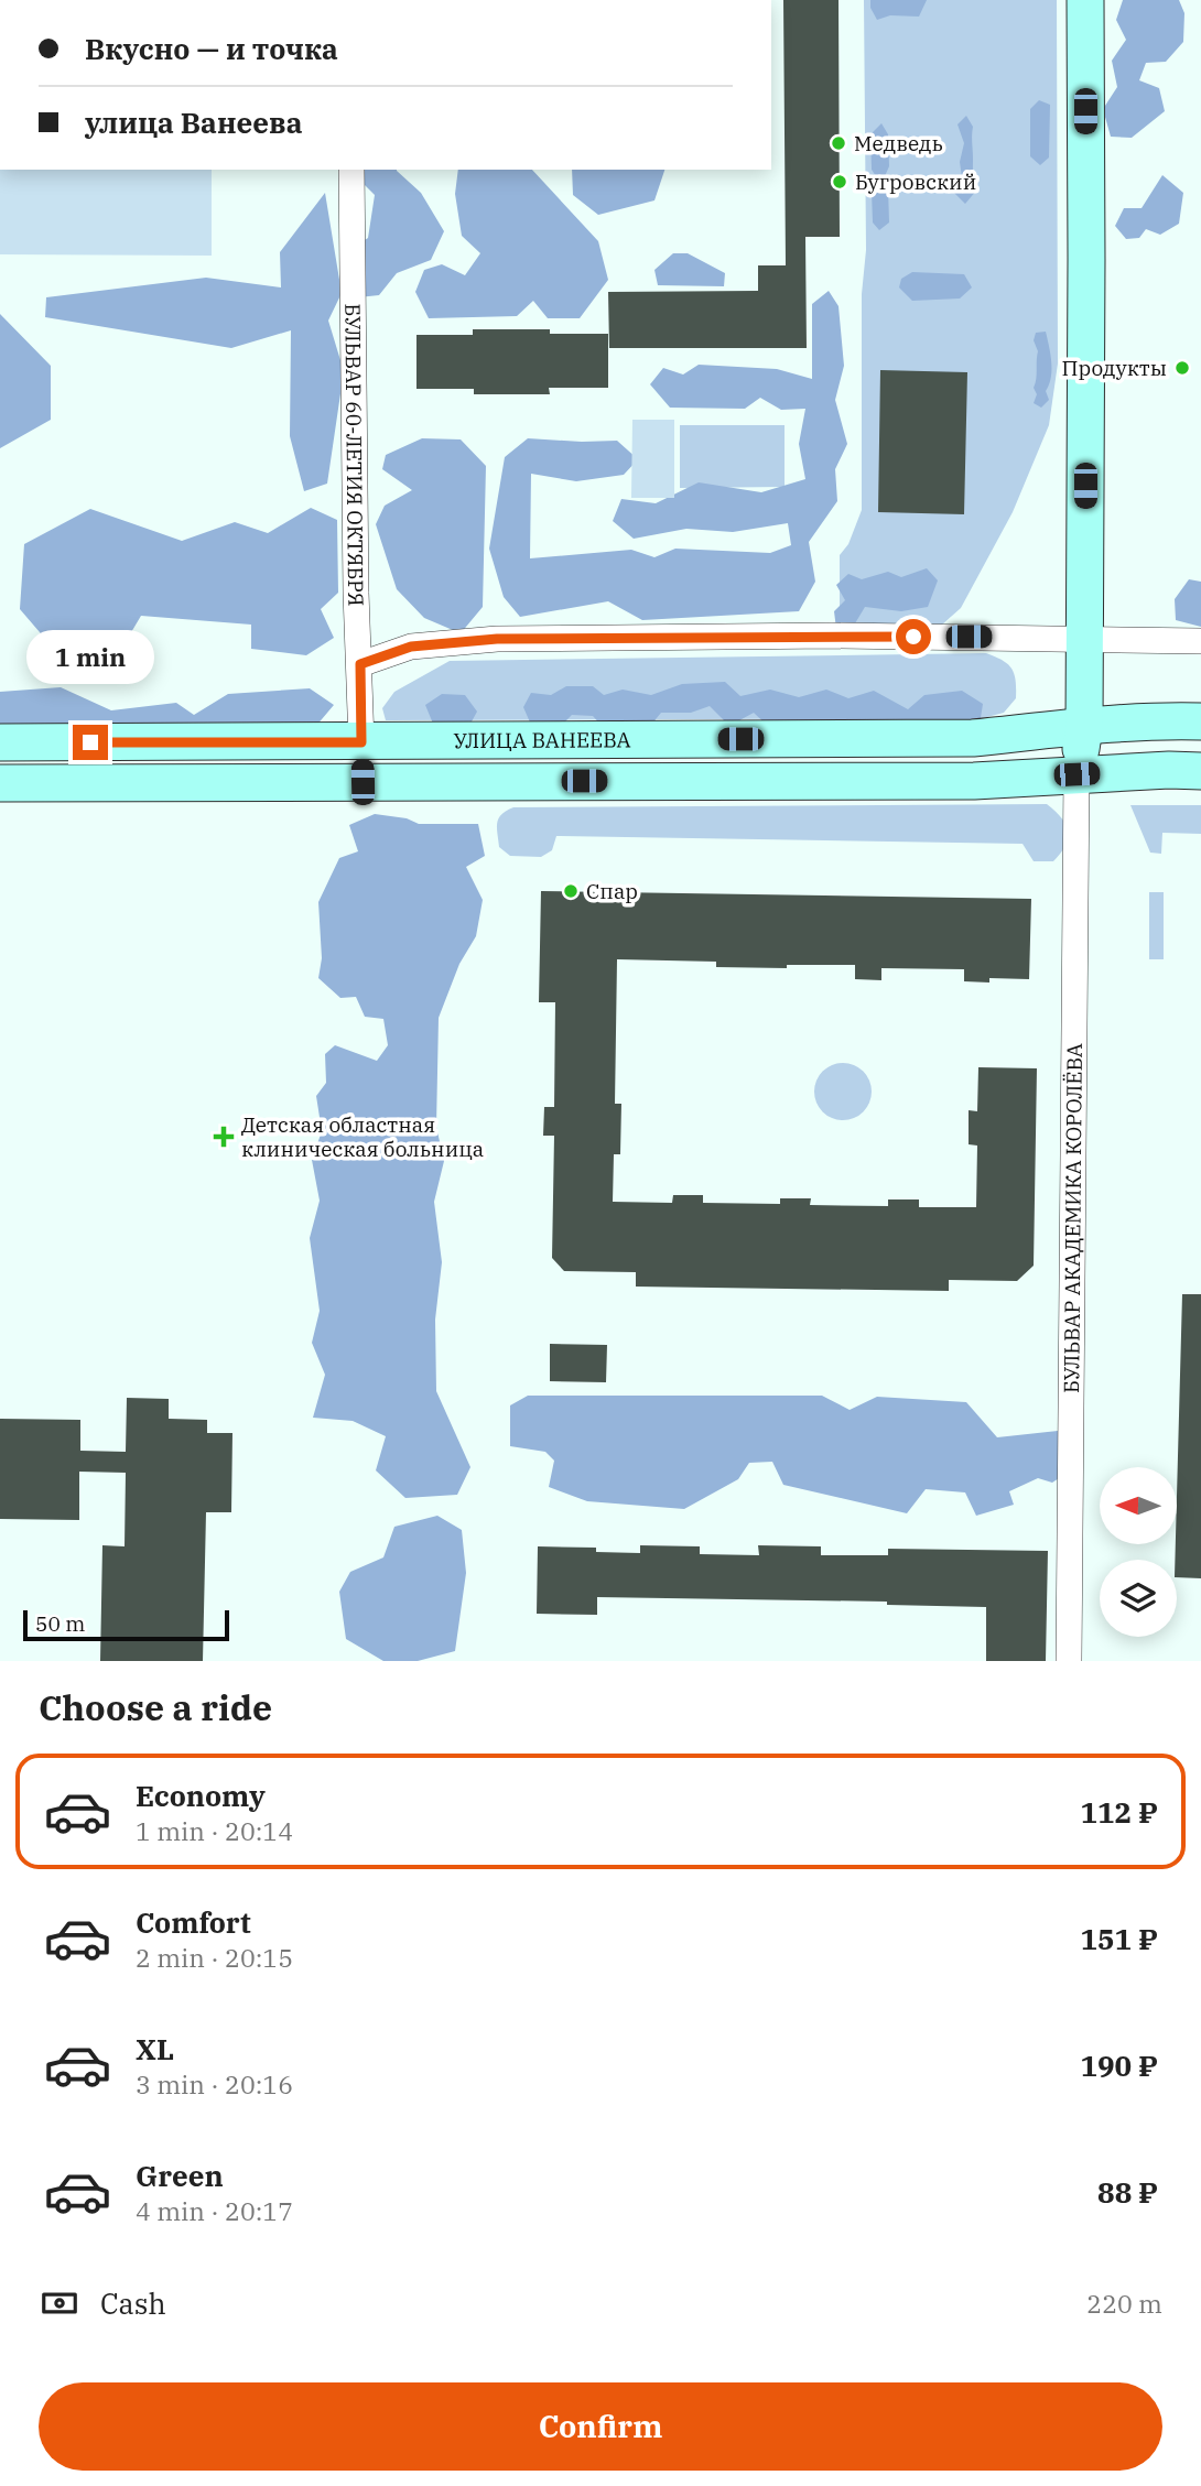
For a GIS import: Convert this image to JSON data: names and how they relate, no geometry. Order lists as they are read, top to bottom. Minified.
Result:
{"streets":{"main road":["УЛИЦА ВАНЕЕВА"],"street":["БУЛЬВАР 60-ЛЕТИЯ ОКТЯБРЯ","БУЛЬВАР АКАДЕМИКА КОРОЛЁВА"]},"crossings":[["БУЛЬВАР 60-ЛЕТИЯ ОКТЯБРЯ","УЛИЦА ВАНЕЕВА"],["УЛИЦА ВАНЕЕВА","БУЛЬВАР АКАДЕМИКА КОРОЛЁВА"]],"places":{"other":["Медведь","Бугровский","Продукты","Спар"],"health":["Детская областная клиническая больница"]},"scale_bar":"50 m","north":"left","page":{"banner":["Вкусно — и точка","улица Ванеева"],"bubble":"1 min","scale":"50 m","heading":"Choose a ride","list":[{"name":"Economy","note":"1 min · 20:14","value":"112 ₽"},{"name":"Comfort","note":"2 min · 20:15","value":"151 ₽"},{"name":"XL","note":"3 min · 20:16","value":"190 ₽"},{"name":"Green","note":"4 min · 20:17","value":"88 ₽"}],"pay":["Cash","220 m"],"buttons":"Confirm"}}
